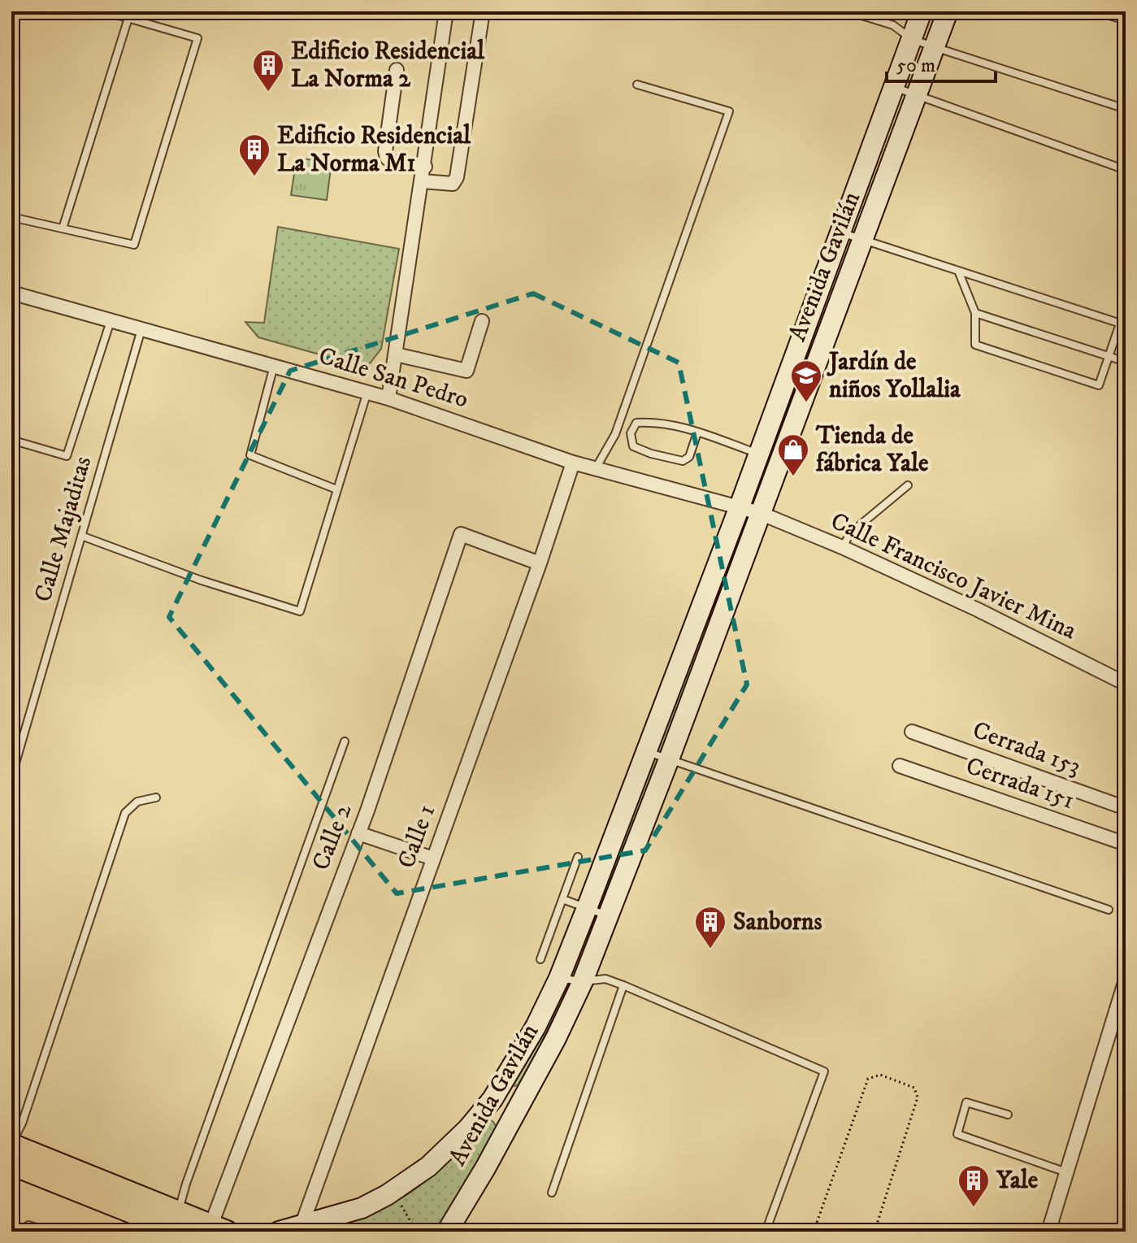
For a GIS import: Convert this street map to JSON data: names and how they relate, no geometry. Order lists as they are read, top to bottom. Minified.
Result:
{"streets":{"main road":["Avenida Gavilán"],"street":["Calle San Pedro","Calle Francisco Javier Mina","Cerrada 153","Cerrada 151","Calle 1","Calle 2"],"lane":["Calle Majaditas"]},"crossings":[["Avenida Gavilán","Calle San Pedro"],["Avenida Gavilán","Calle Francisco Javier Mina"],["Avenida Gavilán","Calle 1"],["Calle San Pedro","Calle Majaditas"],["Calle San Pedro","Calle Francisco Javier Mina"],["Calle San Pedro","Calle 1"],["Calle 1","Calle 2"]],"places":{"building":["Edificio Residencial La Norma 2","Edificio Residencial La Norma M1","Sanborns","Yale"],"school or university":["Jardín de niños Yollalia"],"shop":["Tienda de fábrica Yale"]},"scale_bar":"50 m"}
